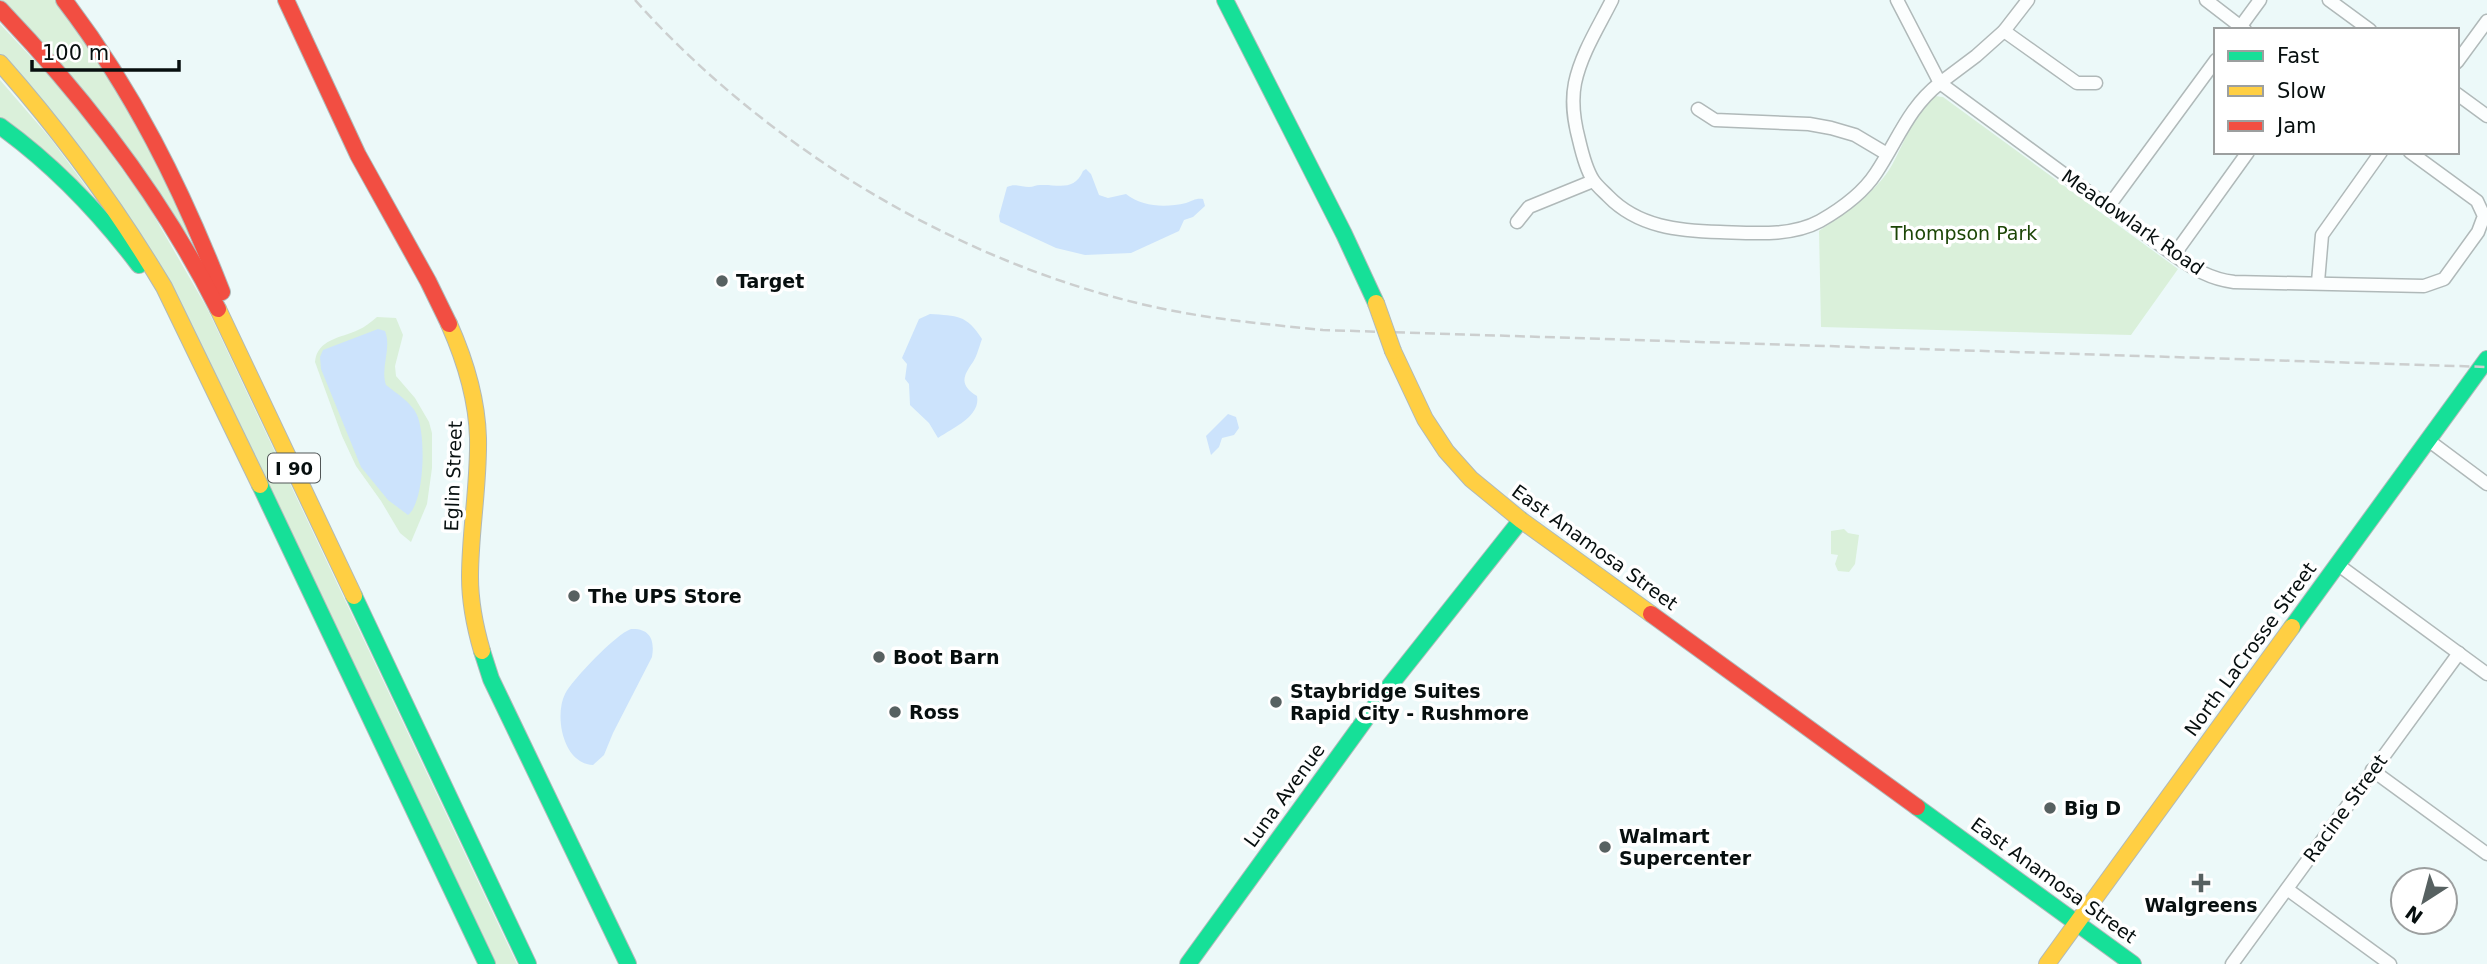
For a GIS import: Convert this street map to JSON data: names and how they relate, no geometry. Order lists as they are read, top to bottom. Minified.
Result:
{"streets":{"main road":["I 90","Eglin Street","East Anamosa Street","North LaCrosse Street","Luna Avenue"],"street":["Meadowlark Road","Racine Street"]},"crossings":[["East Anamosa Street","North LaCrosse Street"],["East Anamosa Street","Luna Avenue"]],"parks":["Thompson Park"],"places":{"other":["Target","The UPS Store","Boot Barn","Staybridge Suites Rapid City - Rushmore","Ross","Big D","Walmart Supercenter"],"health":["Walgreens"]},"legend":["Fast","Slow","Jam"],"scale_bar":"100 m","north":"bottom left"}
